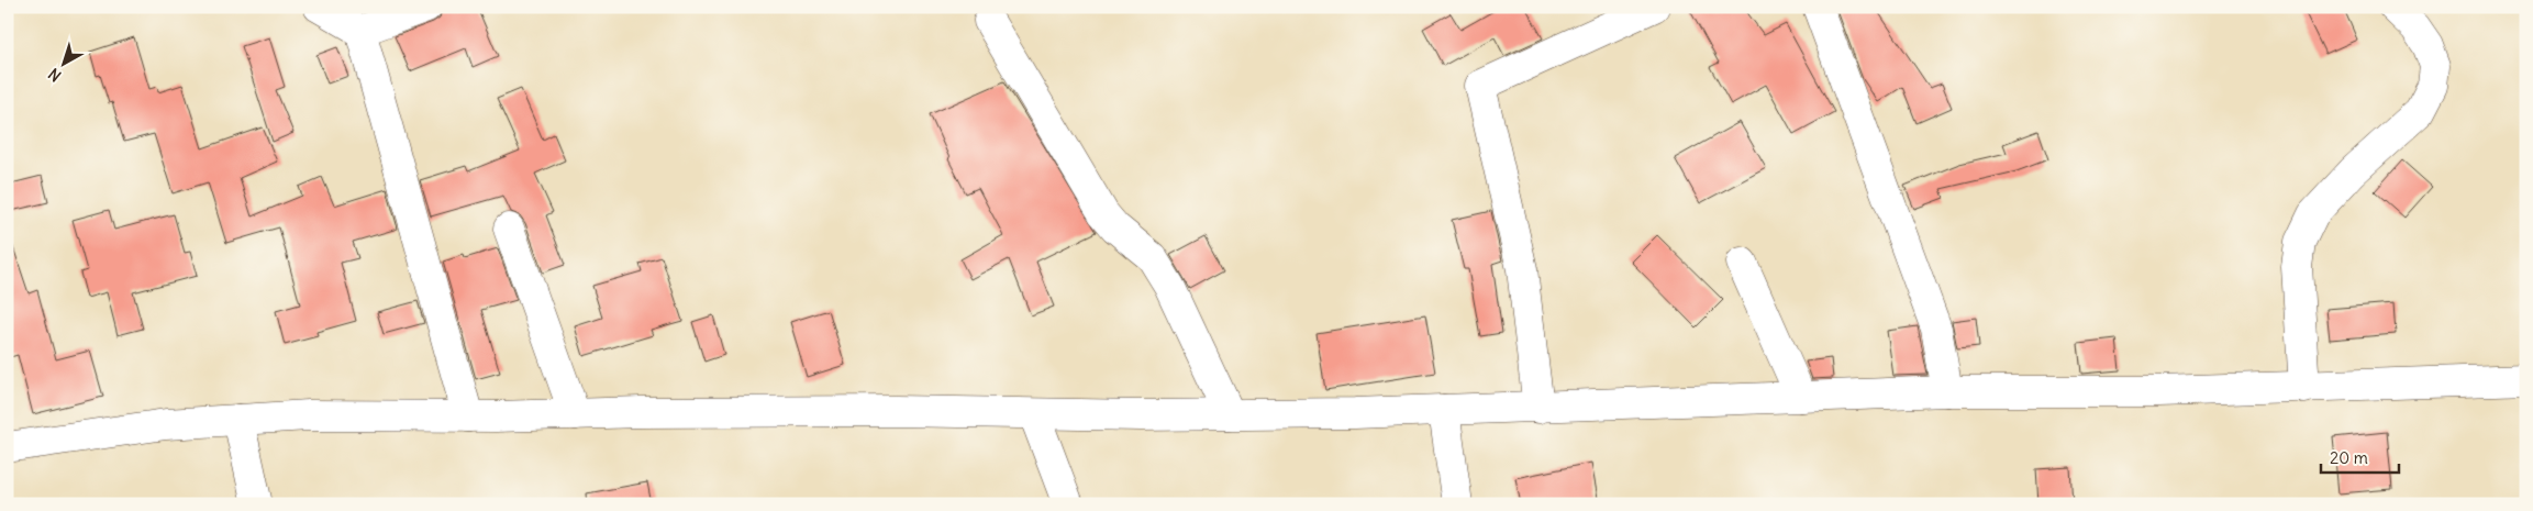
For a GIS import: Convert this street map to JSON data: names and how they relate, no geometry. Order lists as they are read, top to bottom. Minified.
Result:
{"scale_bar":"20 m","north":"bottom left"}
